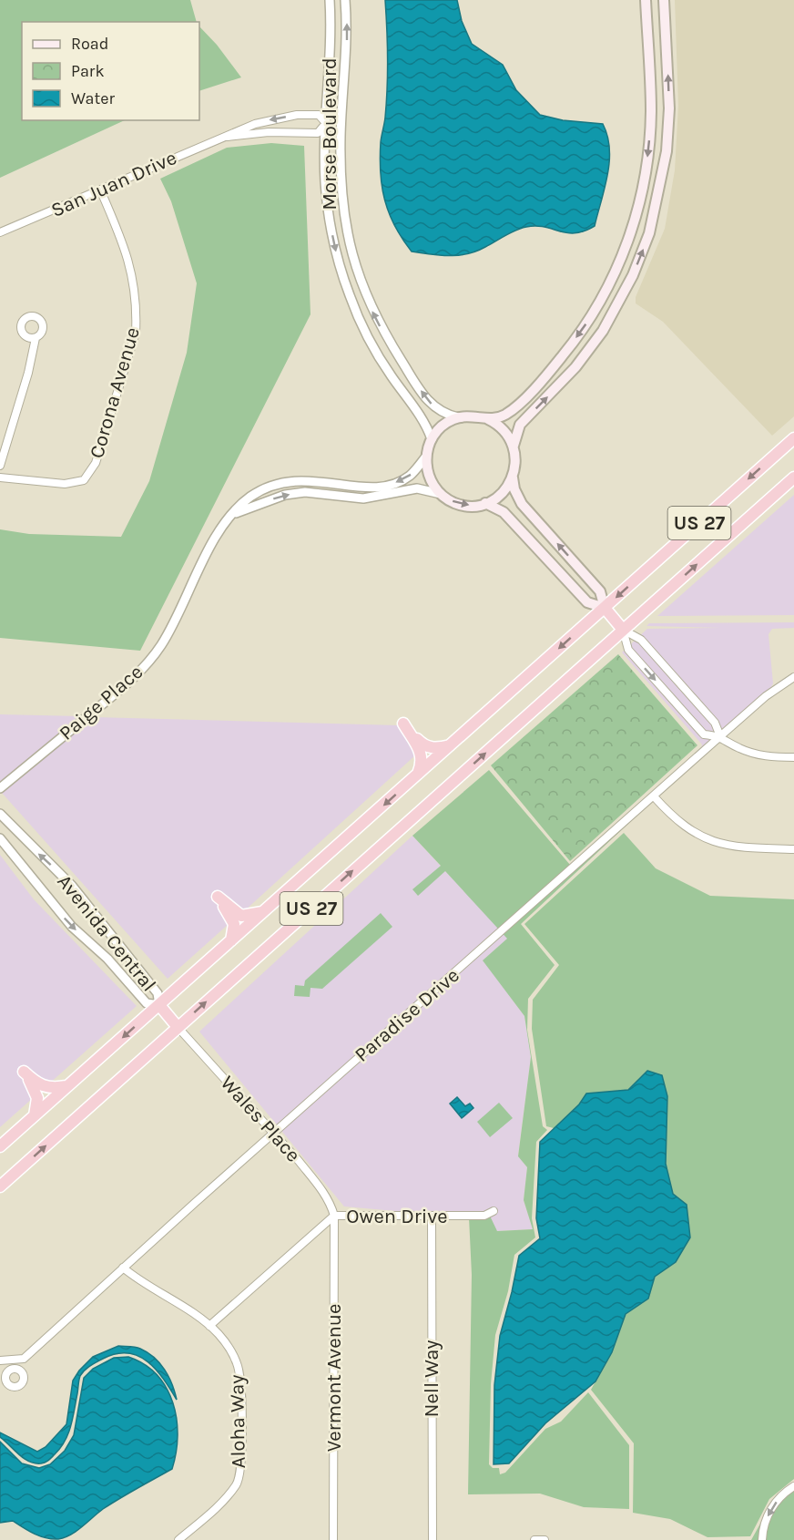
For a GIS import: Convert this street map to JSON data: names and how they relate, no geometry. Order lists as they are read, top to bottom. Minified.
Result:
{"streets":{"highway":["US 27"],"street":["Morse Boulevard","San Juan Drive","Corona Avenue","Paige Place","Avenida Central","Paradise Drive","Wales Place","Owen Drive","Vermont Avenue","Nell Way","Aloha Way"]},"crossings":[["Morse Boulevard","San Juan Drive"],["Morse Boulevard","Paige Place"],["San Juan Drive","Corona Avenue"],["US 27","Avenida Central"],["US 27","Wales Place"],["Paradise Drive","Wales Place"],["Paradise Drive","Aloha Way"],["Wales Place","Owen Drive"],["Wales Place","Vermont Avenue"],["Owen Drive","Vermont Avenue"],["Owen Drive","Nell Way"],["Owen Drive","Aloha Way"]],"legend":["Road","Park","Water"]}
